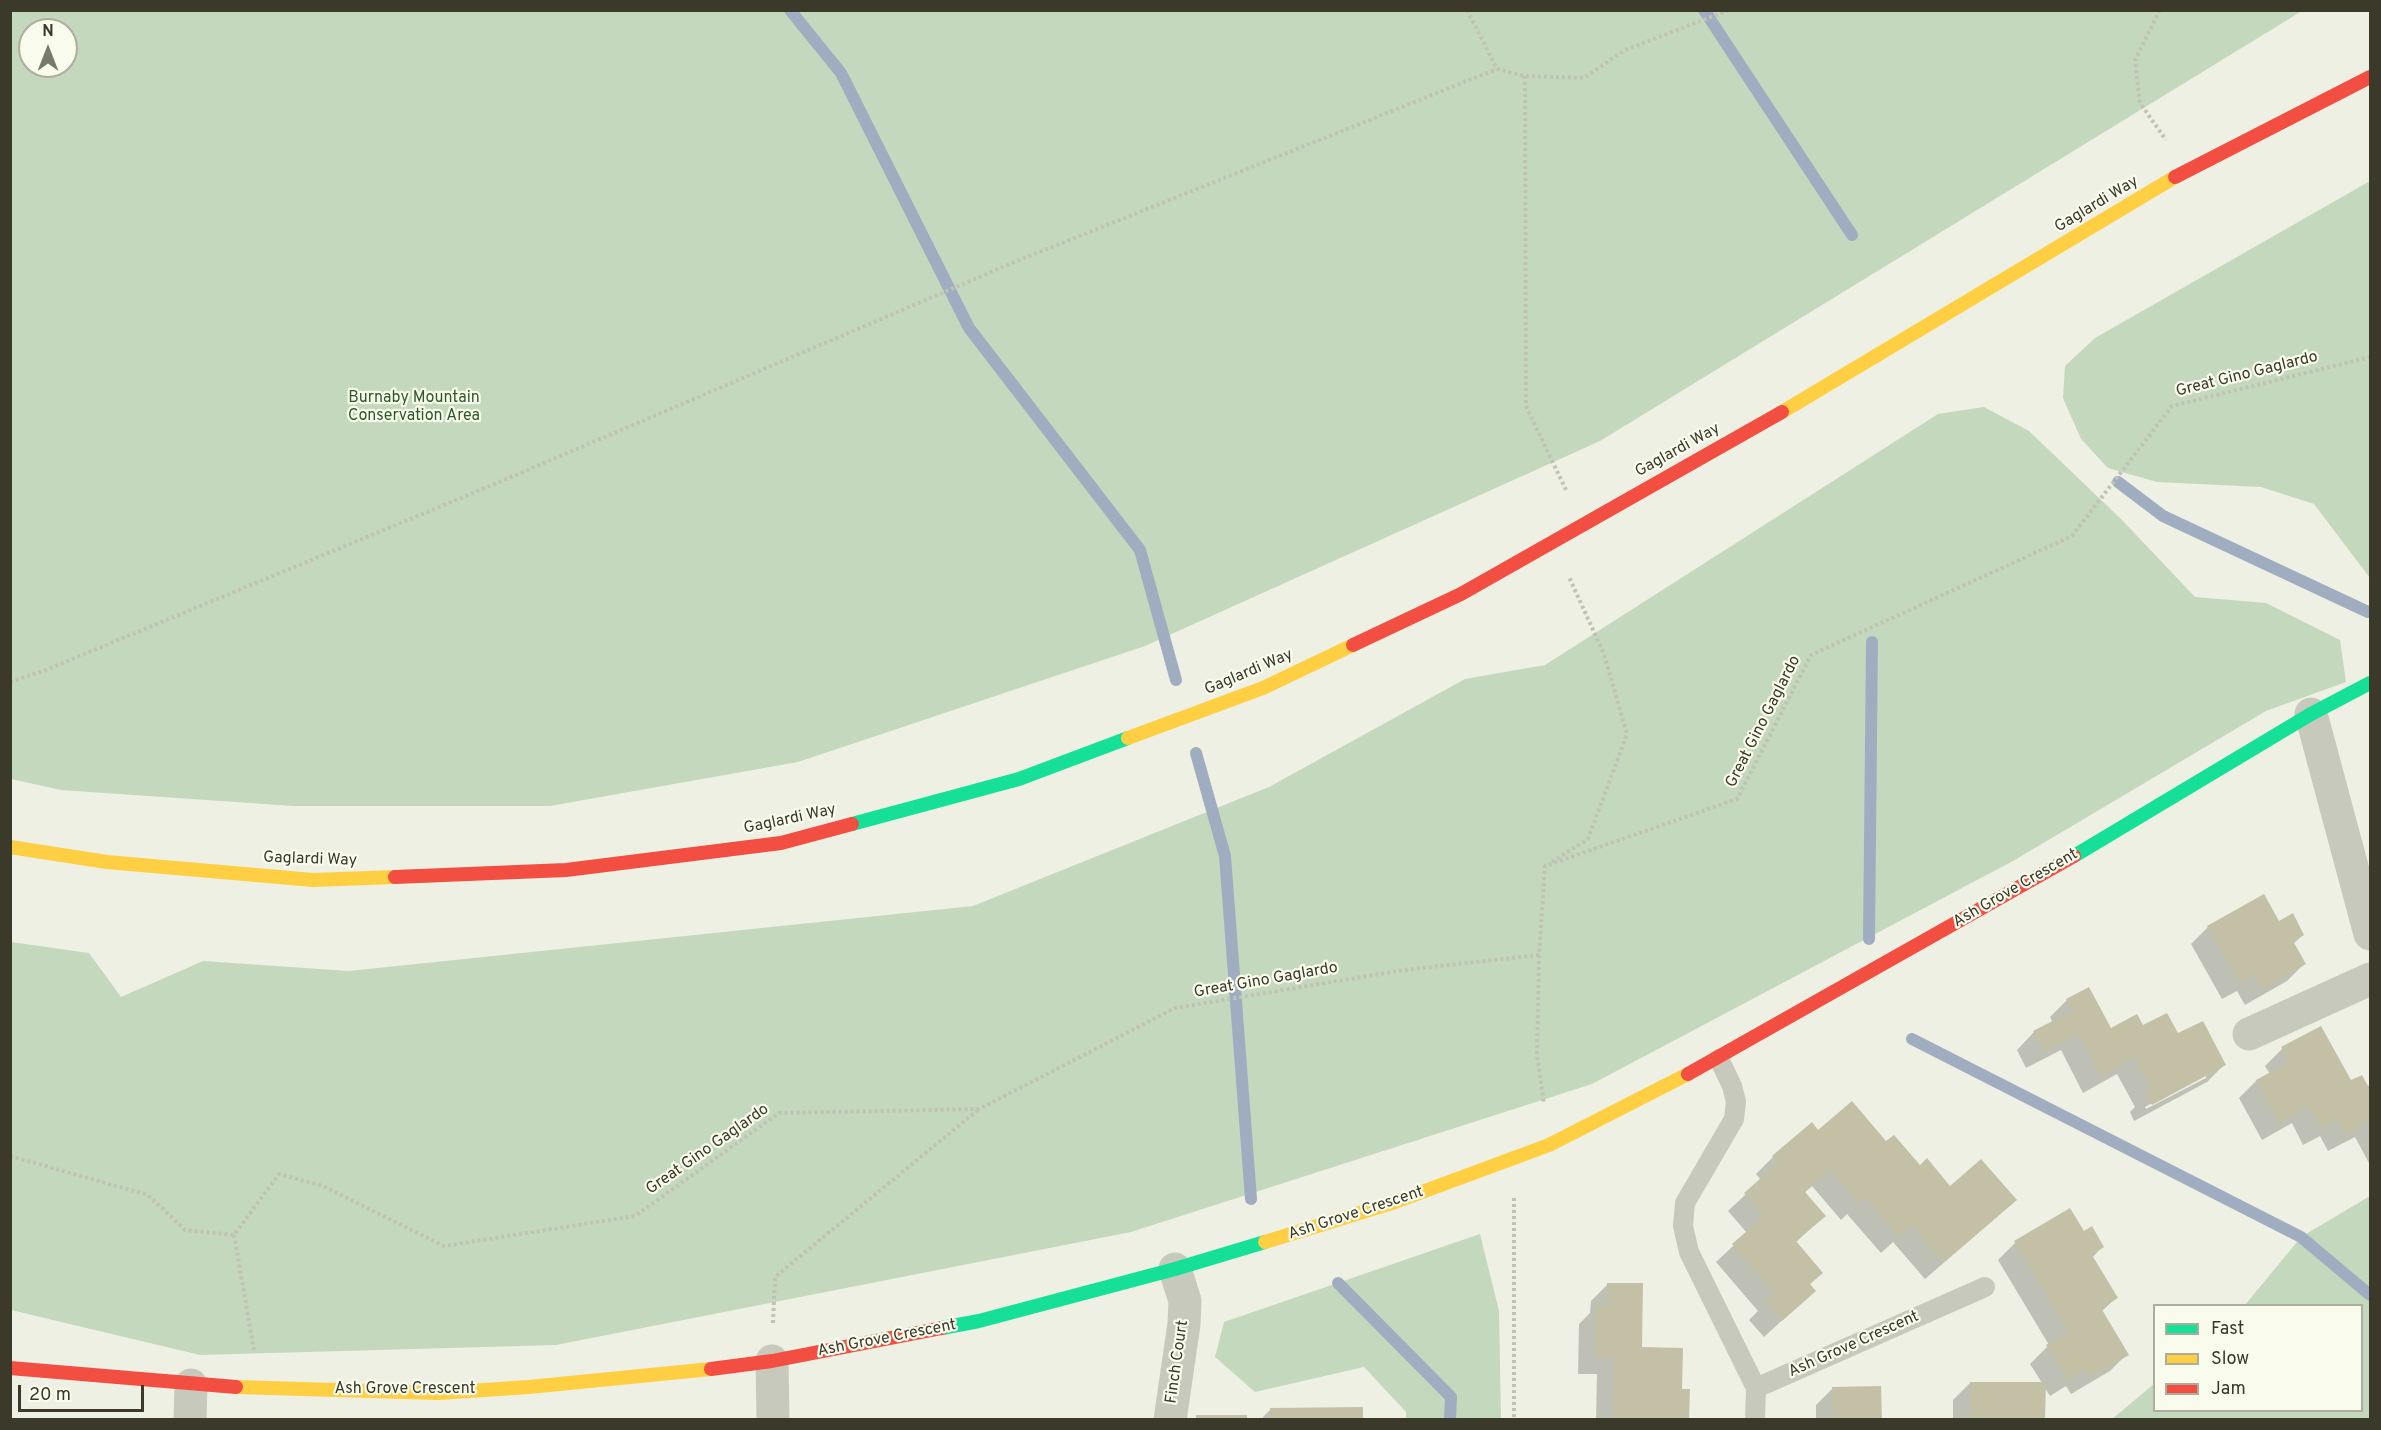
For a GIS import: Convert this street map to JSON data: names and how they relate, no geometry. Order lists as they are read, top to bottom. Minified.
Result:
{"streets":{"main road":["Gaglardi Way","Ash Grove Crescent"],"street":["Finch Court"],"path":["Great Gino Gaglardo"]},"crossings":[["Ash Grove Crescent","Finch Court"]],"parks":["Burnaby Mountain Conservation Area"],"legend":["Fast","Slow","Jam"],"scale_bar":"20 m","north":"top"}
